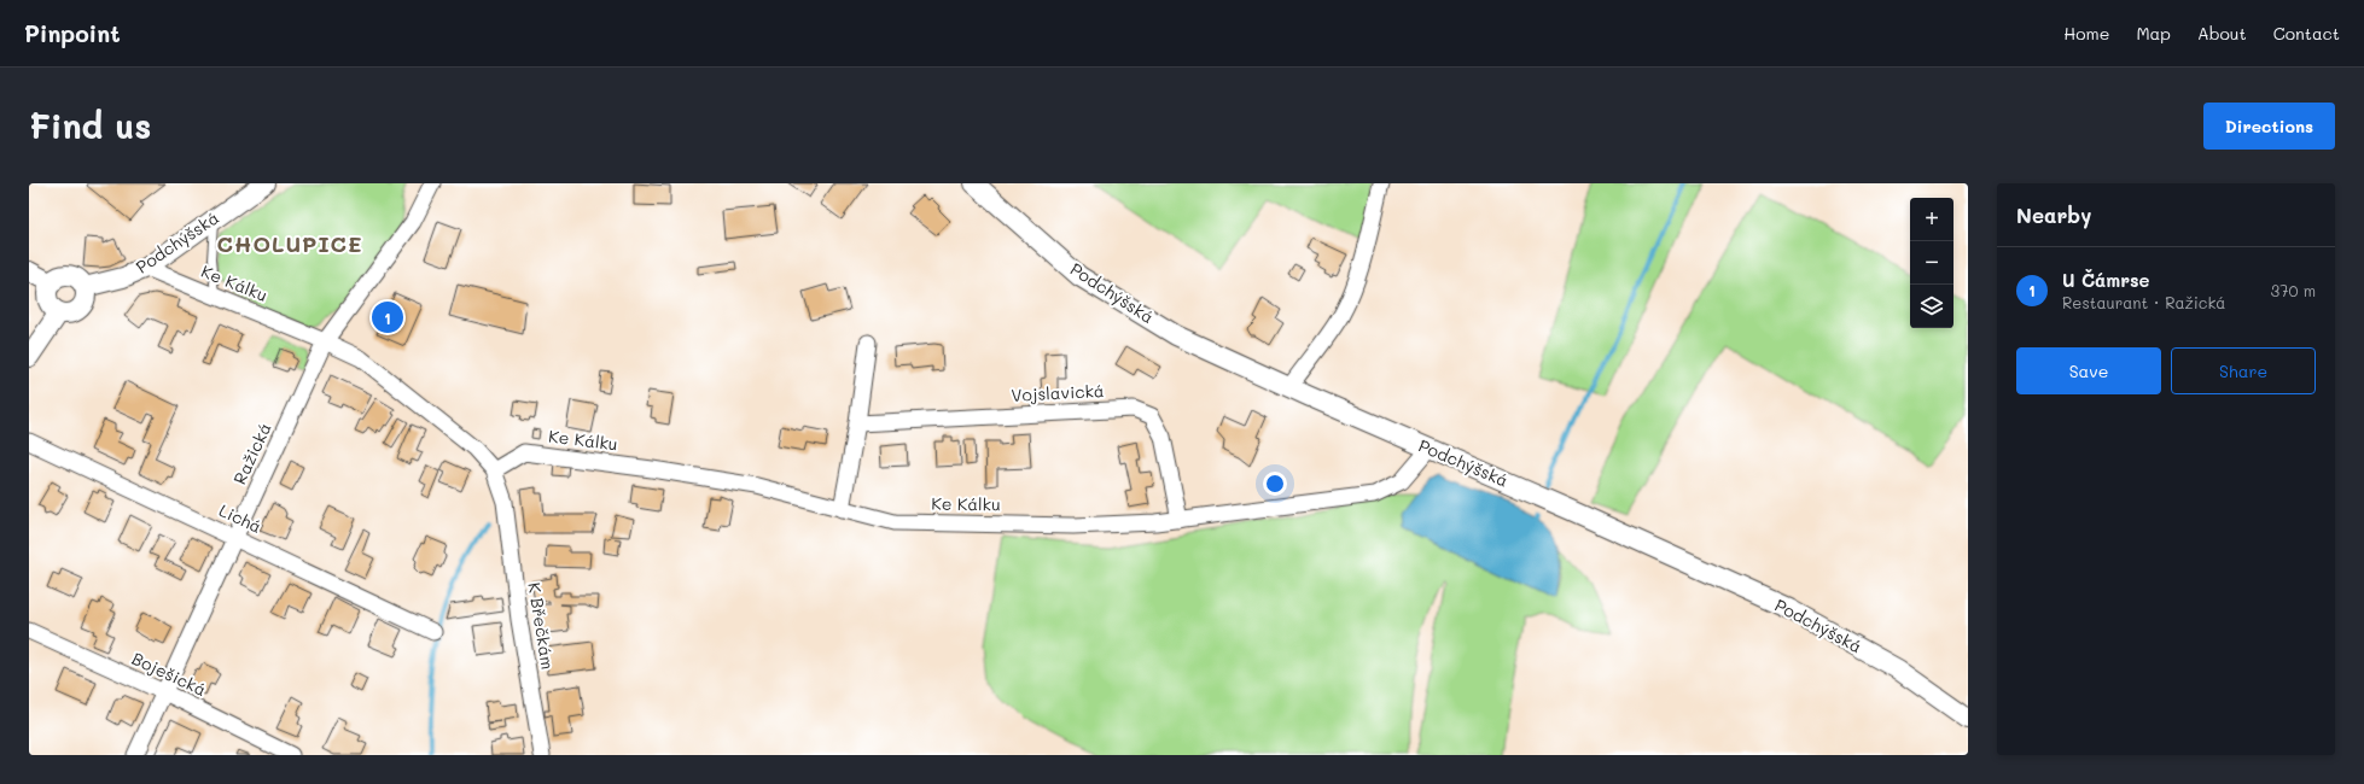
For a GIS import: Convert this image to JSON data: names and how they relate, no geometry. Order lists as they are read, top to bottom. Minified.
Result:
{"streets":{"street":["Podchýšská","Ke Kálku","Vojslavická","Ražická","Lichá","K Břečkám","Boješická"]},"crossings":[["Podchýšská","Ke Kálku"],["Ke Kálku","Vojslavická"],["Ke Kálku","Ražická"],["Ke Kálku","K Břečkám"],["Ražická","Lichá"],["Ražická","Boješická"]],"districts":["CHOLUPICE"],"page":{"header":"Pinpoint","nav":["Home","Map","About","Contact"],"buttons":["Directions",["Save","Share"]],"title":"Find us","heading":"Nearby","map_buttons":["+","−"],"list":[{"mark":"1","name":"U Čámrse","note":"Restaurant · Ražická","value":"370 m"}],"pins":"1"}}
